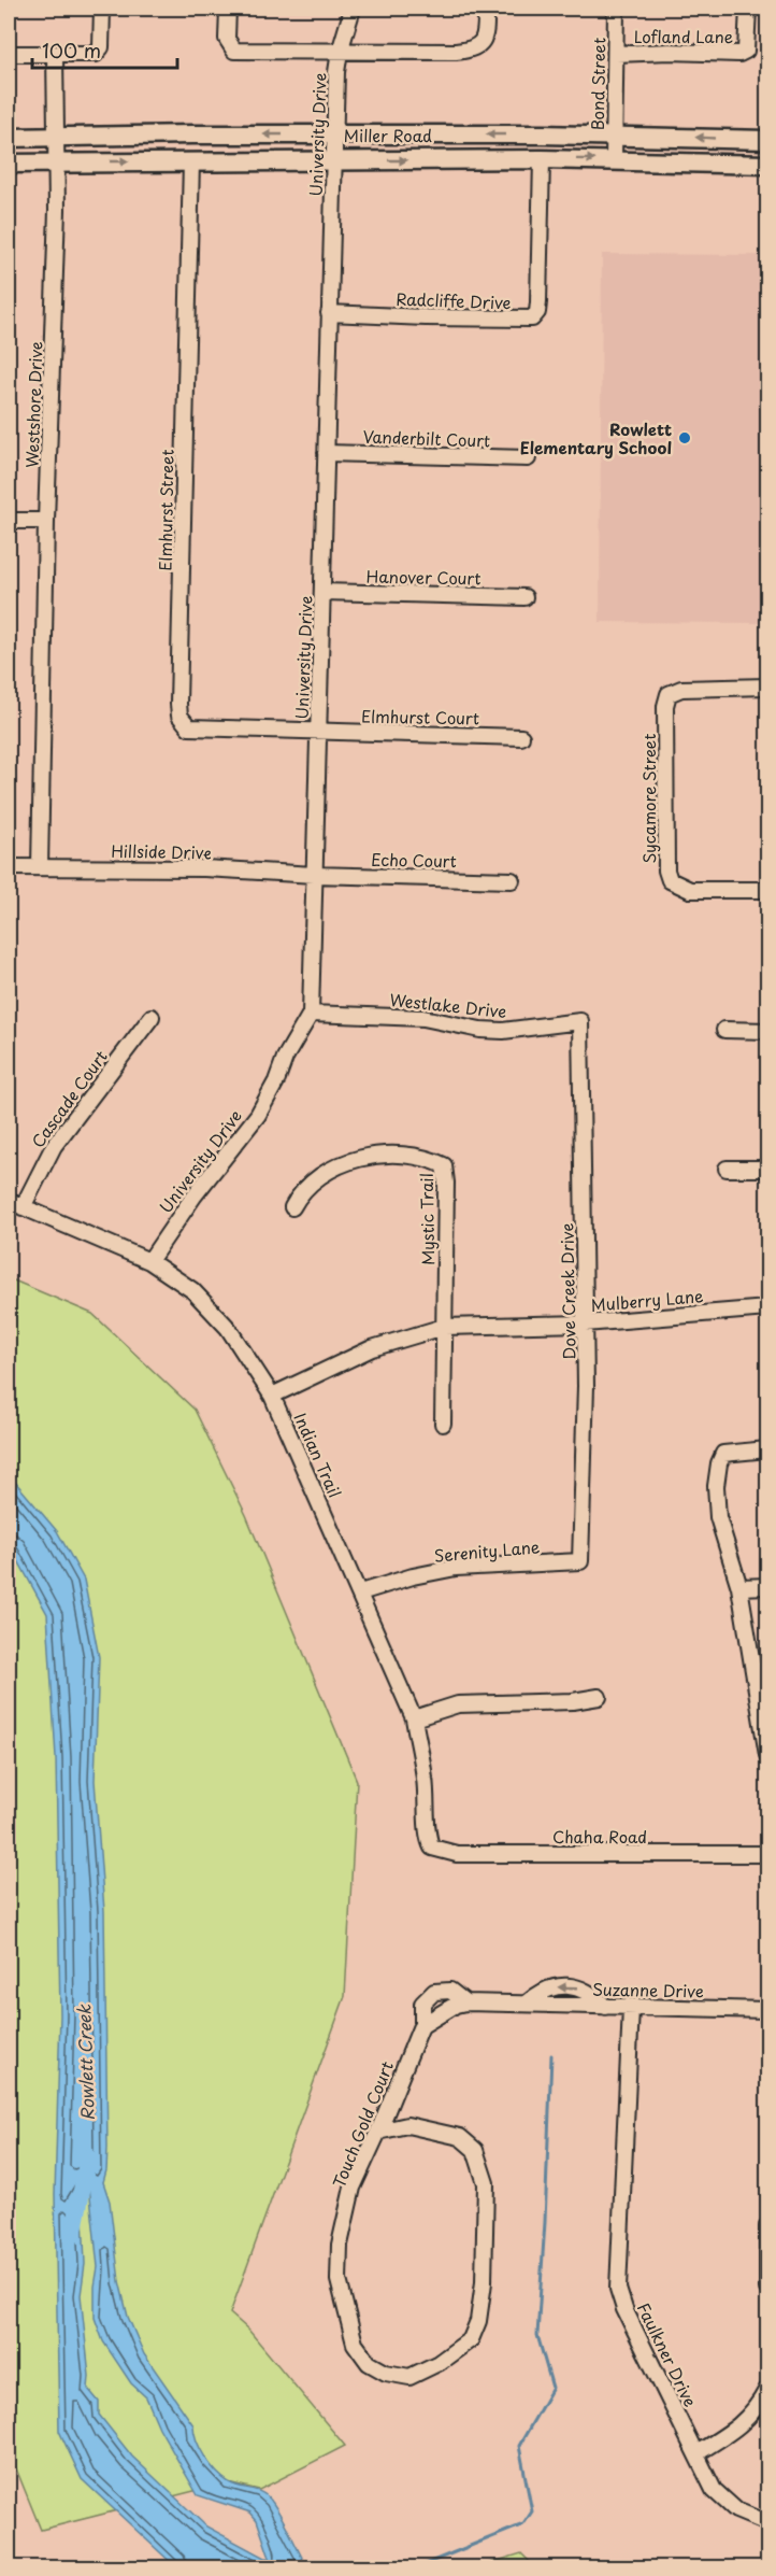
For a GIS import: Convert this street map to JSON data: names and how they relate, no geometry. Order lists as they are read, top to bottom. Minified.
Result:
{"streets":{"main road":["Miller Road"],"street":["Lofland Lane","Bond Street","University Drive","Radcliffe Drive","Westshore Drive","Vanderbilt Court","Elmhurst Street","Hanover Court","Elmhurst Court","Sycamore Street","Hillside Drive","Echo Court","Westlake Drive","Cascade Court","Mystic Trail","Dove Creek Drive","Mulberry Lane","Indian Trail","Serenity Lane","Chaha Road","Suzanne Drive","Touch Gold Court","Faulkner Drive"]},"crossings":[["Lofland Lane","Bond Street"],["Bond Street","Miller Road"],["University Drive","Miller Road"],["University Drive","Radcliffe Drive"],["University Drive","Vanderbilt Court"],["University Drive","Elmhurst Street"],["University Drive","Hanover Court"],["University Drive","Elmhurst Court"],["University Drive","Hillside Drive"],["University Drive","Echo Court"],["University Drive","Westlake Drive"],["University Drive","Indian Trail"],["Miller Road","Radcliffe Drive"],["Miller Road","Westshore Drive"],["Miller Road","Elmhurst Street"],["Westshore Drive","Hillside Drive"],["Elmhurst Street","Elmhurst Court"],["Hillside Drive","Echo Court"],["Westlake Drive","Dove Creek Drive"],["Cascade Court","Indian Trail"],["Mystic Trail","Mulberry Lane"],["Dove Creek Drive","Mulberry Lane"],["Dove Creek Drive","Serenity Lane"],["Mulberry Lane","Indian Trail"],["Indian Trail","Serenity Lane"],["Indian Trail","Chaha Road"],["Suzanne Drive","Touch Gold Court"],["Suzanne Drive","Faulkner Drive"]],"water":["Rowlett Creek"],"places":["Rowlett Elementary School"],"scale_bar":"100 m"}
